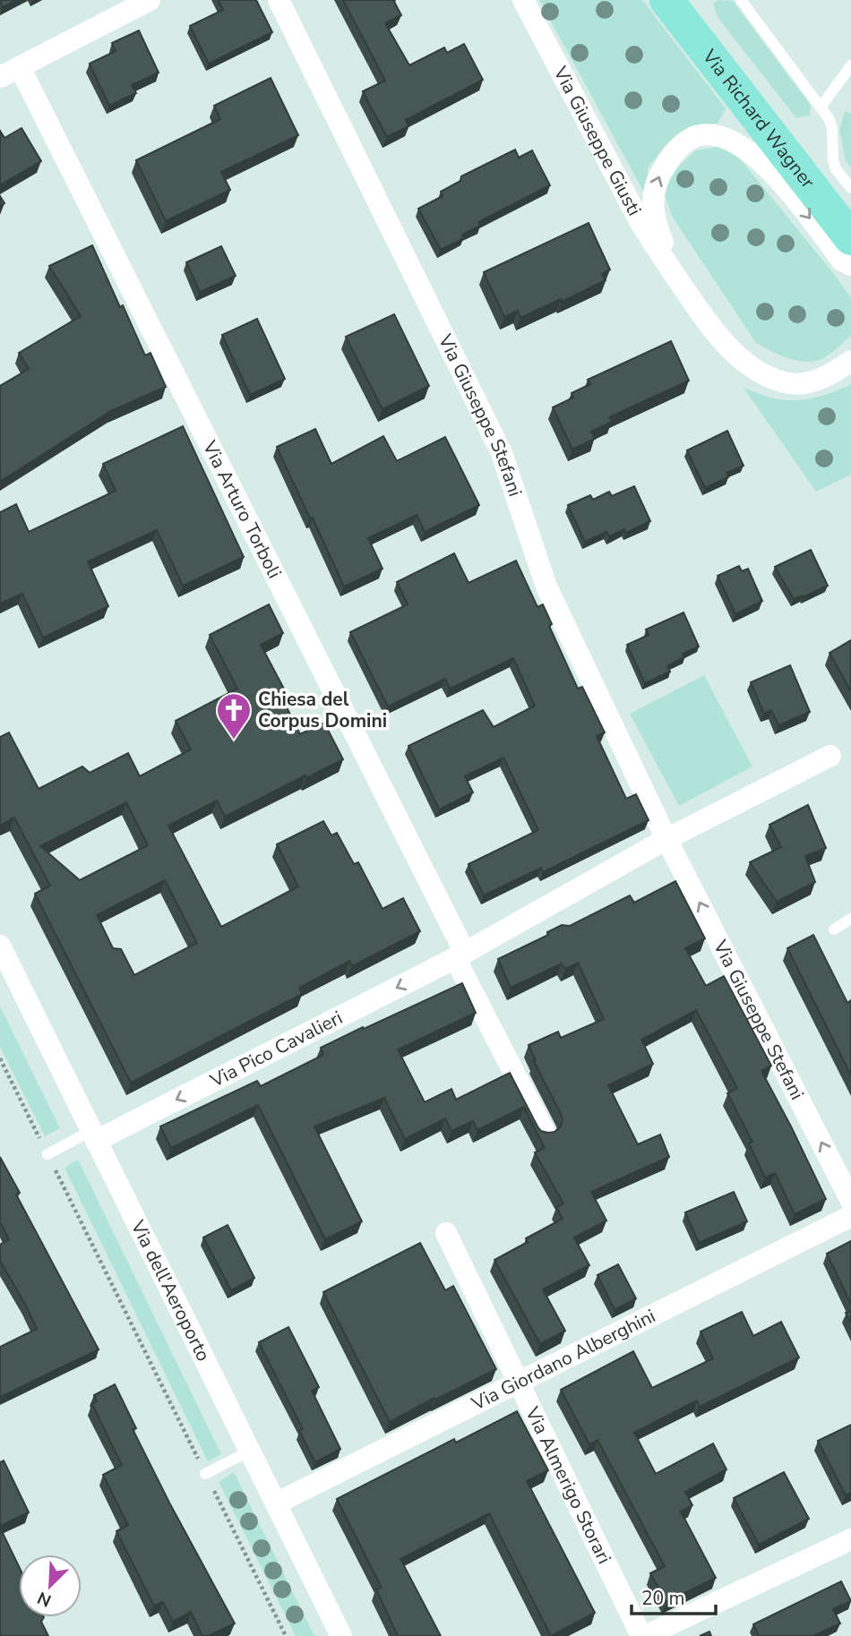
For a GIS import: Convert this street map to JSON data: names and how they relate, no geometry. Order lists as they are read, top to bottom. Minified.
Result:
{"streets":{"main road":["Via Richard Wagner"],"street":["Via Giuseppe Giusti","Via Giuseppe Stefani","Via Arturo Torboli","Via Pico Cavalieri","Via dell'Aeroporto","Via Giordano Alberghini","Via Almerigo Storari"]},"crossings":[["Via Giuseppe Stefani","Via Pico Cavalieri"],["Via Arturo Torboli","Via Pico Cavalieri"],["Via Pico Cavalieri","Via dell'Aeroporto"],["Via dell'Aeroporto","Via Giordano Alberghini"],["Via Giordano Alberghini","Via Almerigo Storari"]],"one_way":["Via Pico Cavalieri"],"places":{"church":["Chiesa del Corpus Domini"]},"scale_bar":"20 m","north":"bottom left"}
